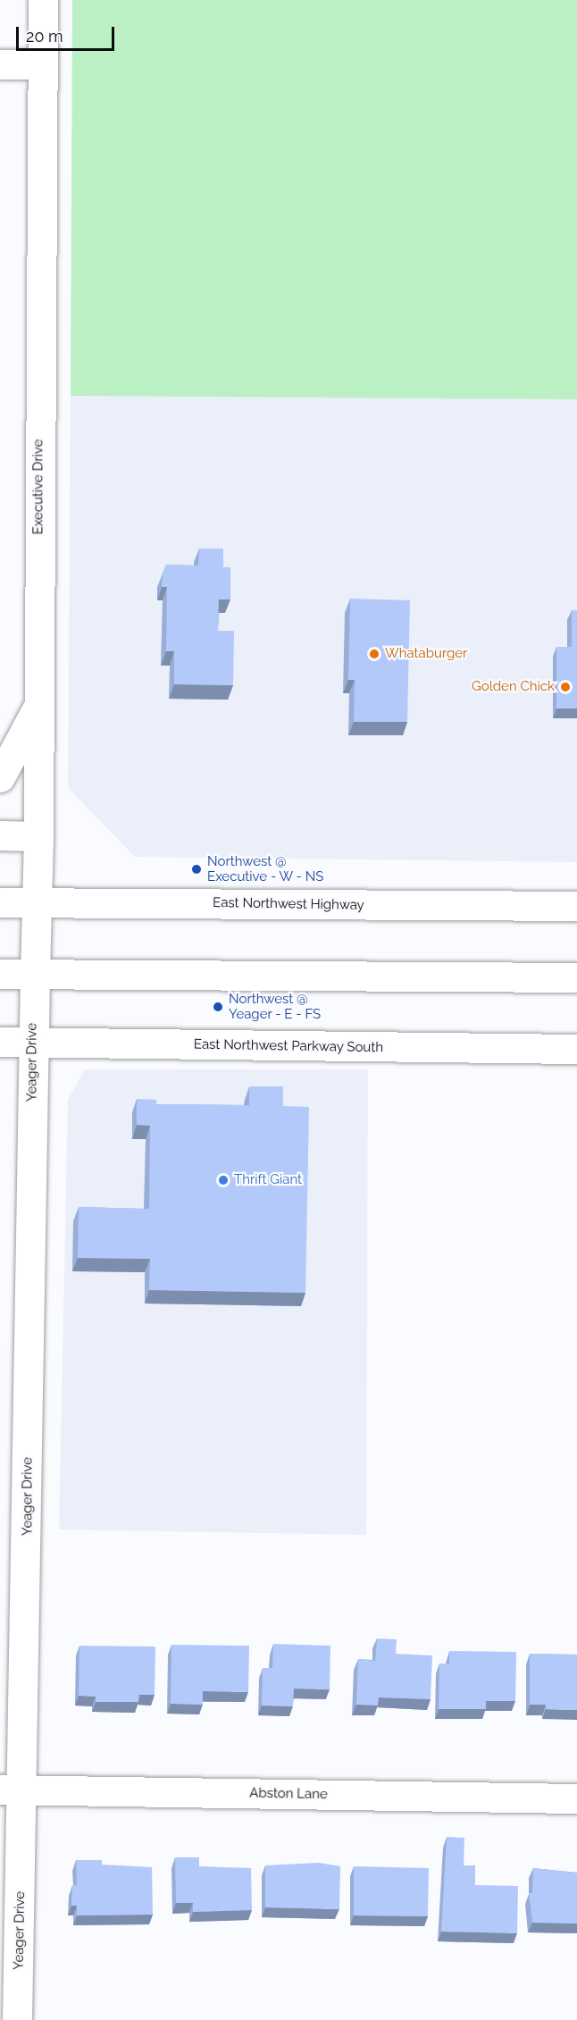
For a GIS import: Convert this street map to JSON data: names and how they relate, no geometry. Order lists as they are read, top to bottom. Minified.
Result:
{"streets":{"street":["Executive Drive","East Northwest Highway","East Northwest Parkway South","Yeager Drive","Abston Lane"]},"crossings":[["Executive Drive","East Northwest Highway"],["Executive Drive","Yeager Drive"],["East Northwest Parkway South","Yeager Drive"],["Yeager Drive","Abston Lane"]],"places":["Whataburger","Golden Chick","Northwest @ Executive - W - NS","Northwest @ Yeager - E - FS","Thrift Giant"],"scale_bar":"20 m"}
